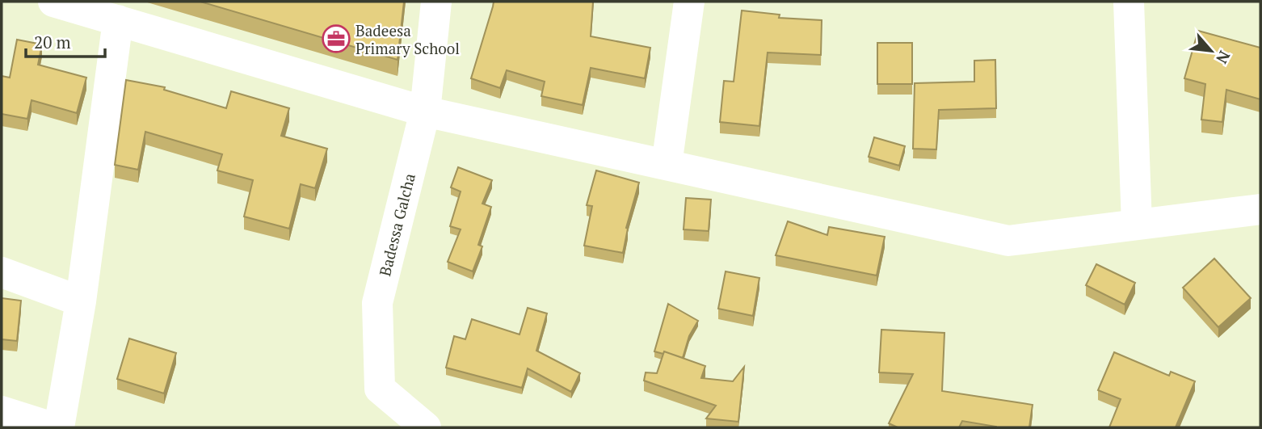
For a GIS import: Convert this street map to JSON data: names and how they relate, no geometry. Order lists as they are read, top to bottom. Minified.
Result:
{"streets":{"street":["Badessa Galcha"]},"places":{"office":["Badeesa Primary School"]},"scale_bar":"20 m","north":"bottom right"}
